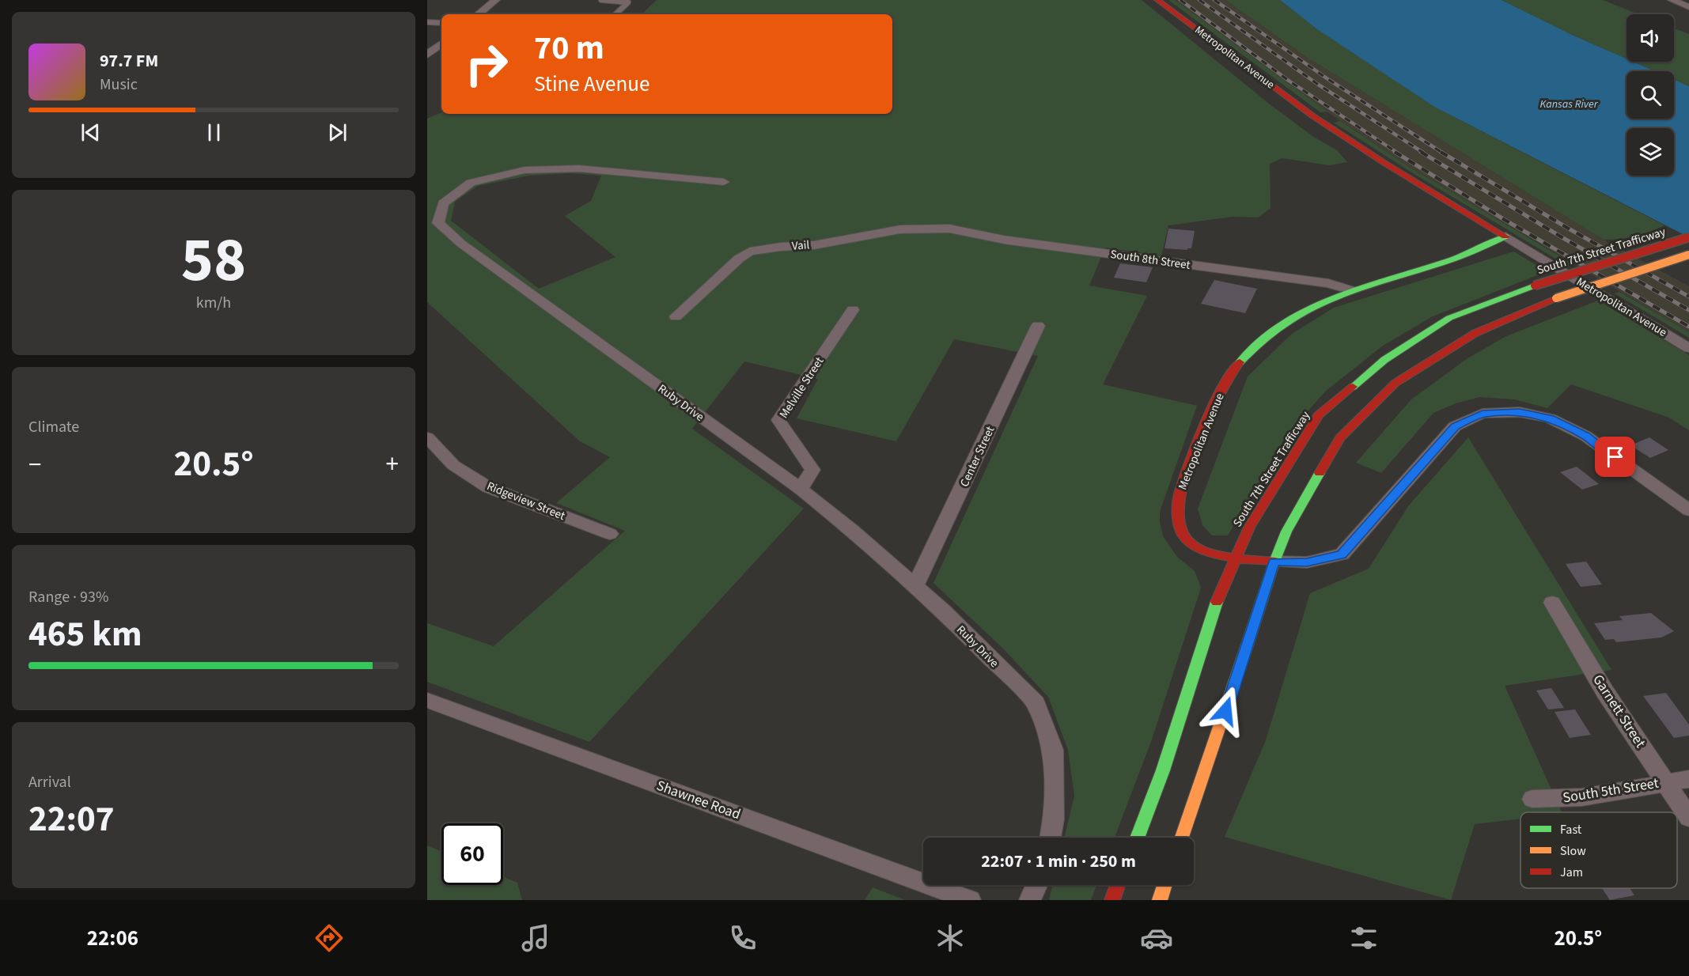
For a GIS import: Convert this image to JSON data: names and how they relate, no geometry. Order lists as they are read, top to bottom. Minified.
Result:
{"streets":{"main road":["Metropolitan Avenue","South 7th Street Trafficway"],"street":["Vail","South 8th Street","Melville Street","Ruby Drive","Center Street","Ridgeview Street","Garnett Street","South 5th Street","Shawnee Road"]},"crossings":[["Metropolitan Avenue","South 7th Street Trafficway"],["Metropolitan Avenue","South 8th Street"],["Vail","South 8th Street"],["Melville Street","Ruby Drive"],["Ruby Drive","Center Street"],["Garnett Street","South 5th Street"]],"water":["Kansas River"],"legend":["Fast","Slow","Jam"],"page":{"turn":["70 m","Stine Avenue"],"song":["97.7 FM","Music"],"tile":[["58","km/h"],"Climate",["Range · 93%","465 km"],["Arrival","22:07"]],"heat":["−","20.5°","+"],"limit":"60","trip":"22:07 · 1 min · 250 m","tabs":["22:06","20.5°"]}}
